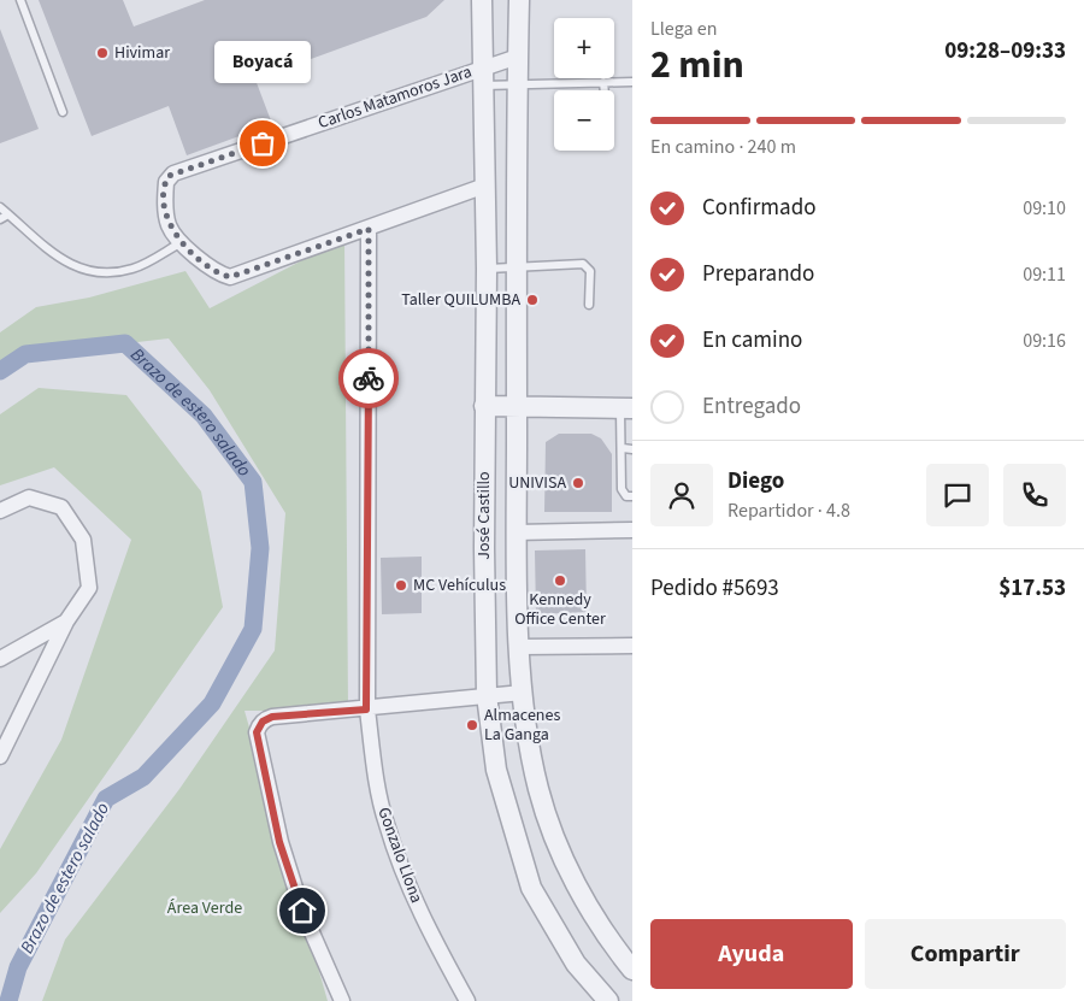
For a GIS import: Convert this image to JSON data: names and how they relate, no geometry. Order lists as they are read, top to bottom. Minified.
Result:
{"streets":{"street":["Carlos Matamoros Jara","José Castillo","Gonzalo Llona"]},"crossings":[["Carlos Matamoros Jara","José Castillo"]],"water":["Brazo de estero salado"],"parks":["Área Verde"],"places":["Hivimar","Boyacá","Taller QUILUMBA","UNIVISA","Kennedy Office Center","MC Vehículus","Almacenes La Ganga"],"page":{"heading":["2 min","Llega en","09:28–09:33"],"panel":["Diego","Repartidor · 4.8","Pedido #5693","$17.53"],"map_buttons":["+","−"],"bubble":"Boyacá","bar":"En camino · 240 m","list":[["Confirmado","09:10"],["Preparando","09:11"],["En camino","09:16"],"Entregado"],"buttons":["Ayuda","Compartir"]}}
